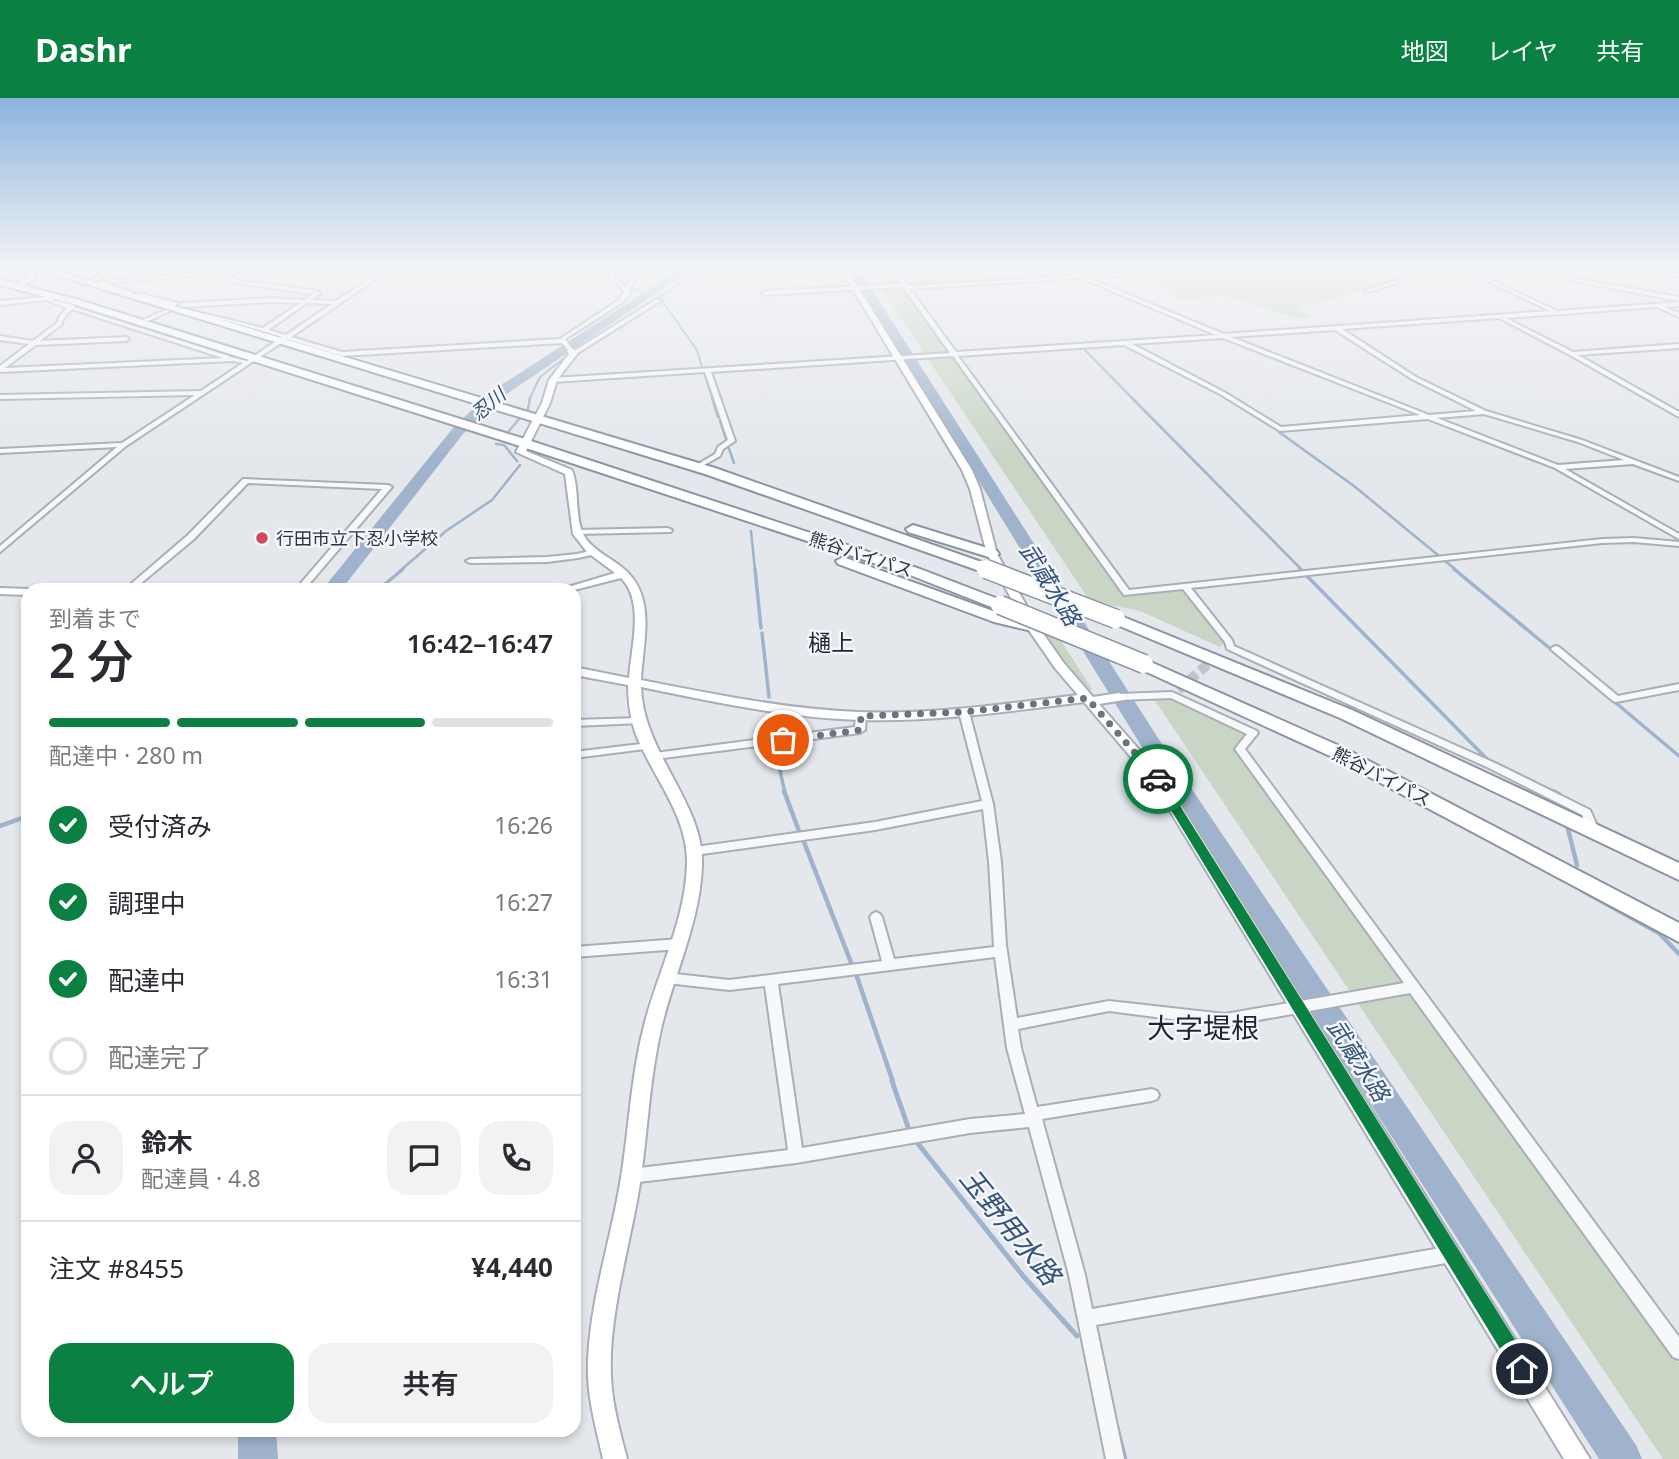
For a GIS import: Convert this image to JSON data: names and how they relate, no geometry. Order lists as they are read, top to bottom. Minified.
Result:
{"streets":{"highway":["熊谷バイパス"]},"districts":["樋上","大字堤根"],"water":["忍川","武蔵水路","玉野用水路"],"places":["行田市立下忍小学校"],"page":{"header":"Dashr","nav":["地図","レイヤ","共有"],"heading":["2 分","到着まで","16:42–16:47"],"panel":["鈴木","配達員 · 4.8","注文 #8455","¥4,440"],"bar":"配達中 · 280 m","list":[["受付済み","16:26"],["調理中","16:27"],["配達中","16:31"],"配達完了"],"buttons":["ヘルプ","共有"]}}
